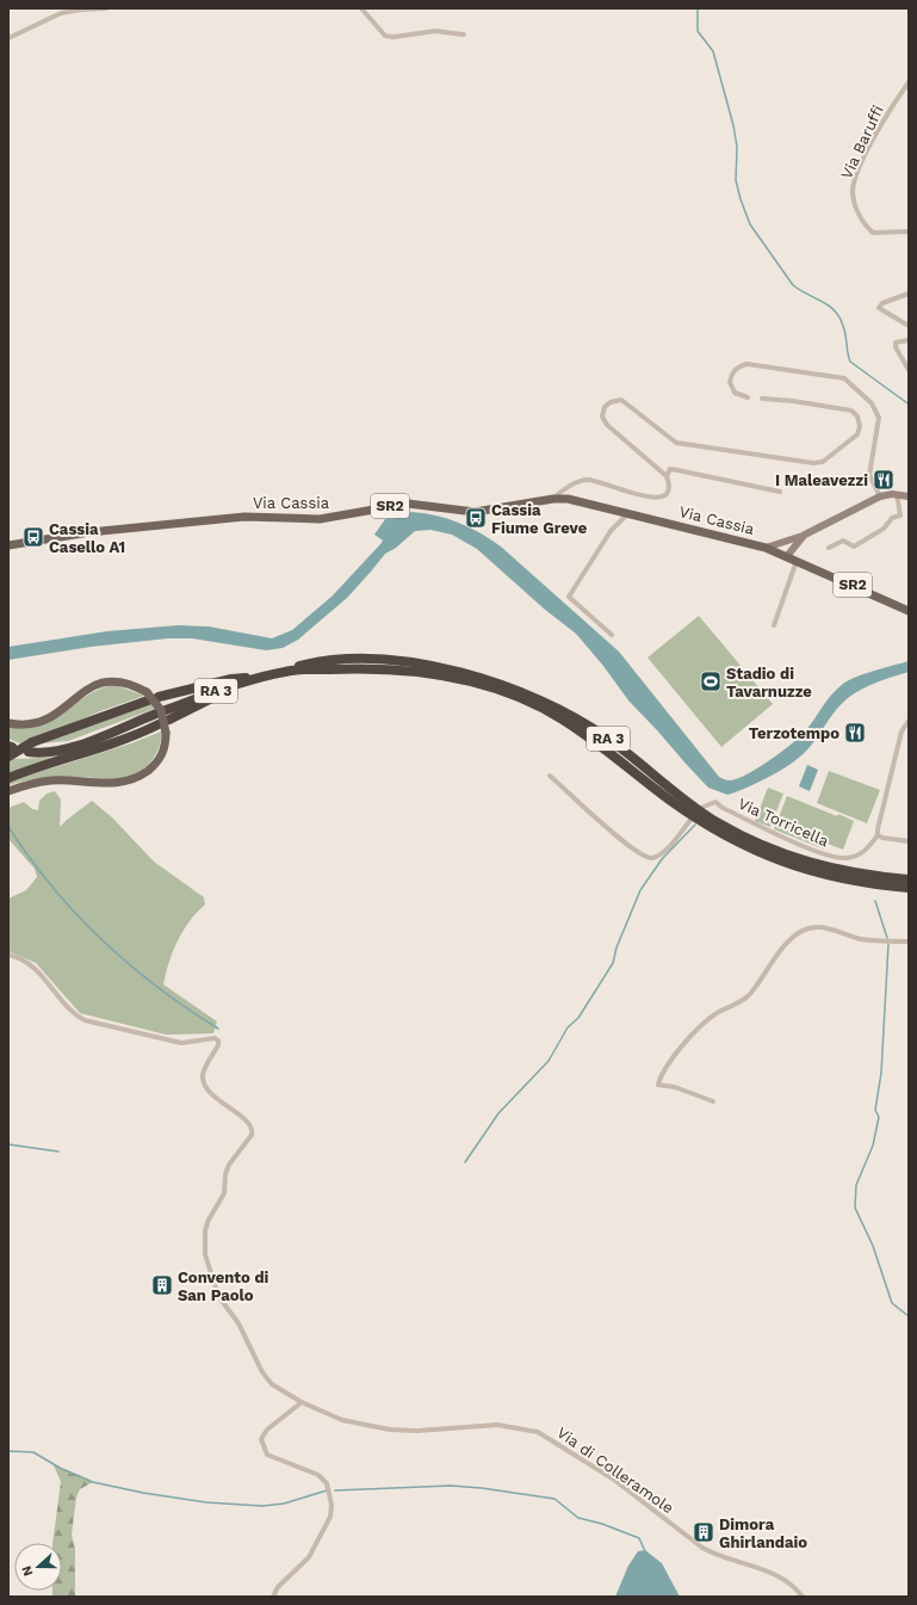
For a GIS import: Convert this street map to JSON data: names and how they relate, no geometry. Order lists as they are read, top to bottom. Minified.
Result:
{"streets":{"highway":["RA 3"],"main road":["Via Cassia","SR2"],"street":["Via Baruffi","Via Torricella","Via di Colleramole"]},"places":{"restaurant":["I Maleavezzi","Terzotempo"],"bus stop":["Cassia Fiume Greve","Cassia Casello A1"],"sports":["Stadio di Tavarnuzze"],"building":["Convento di San Paolo","Dimora Ghirlandaio"]},"north":"left"}
